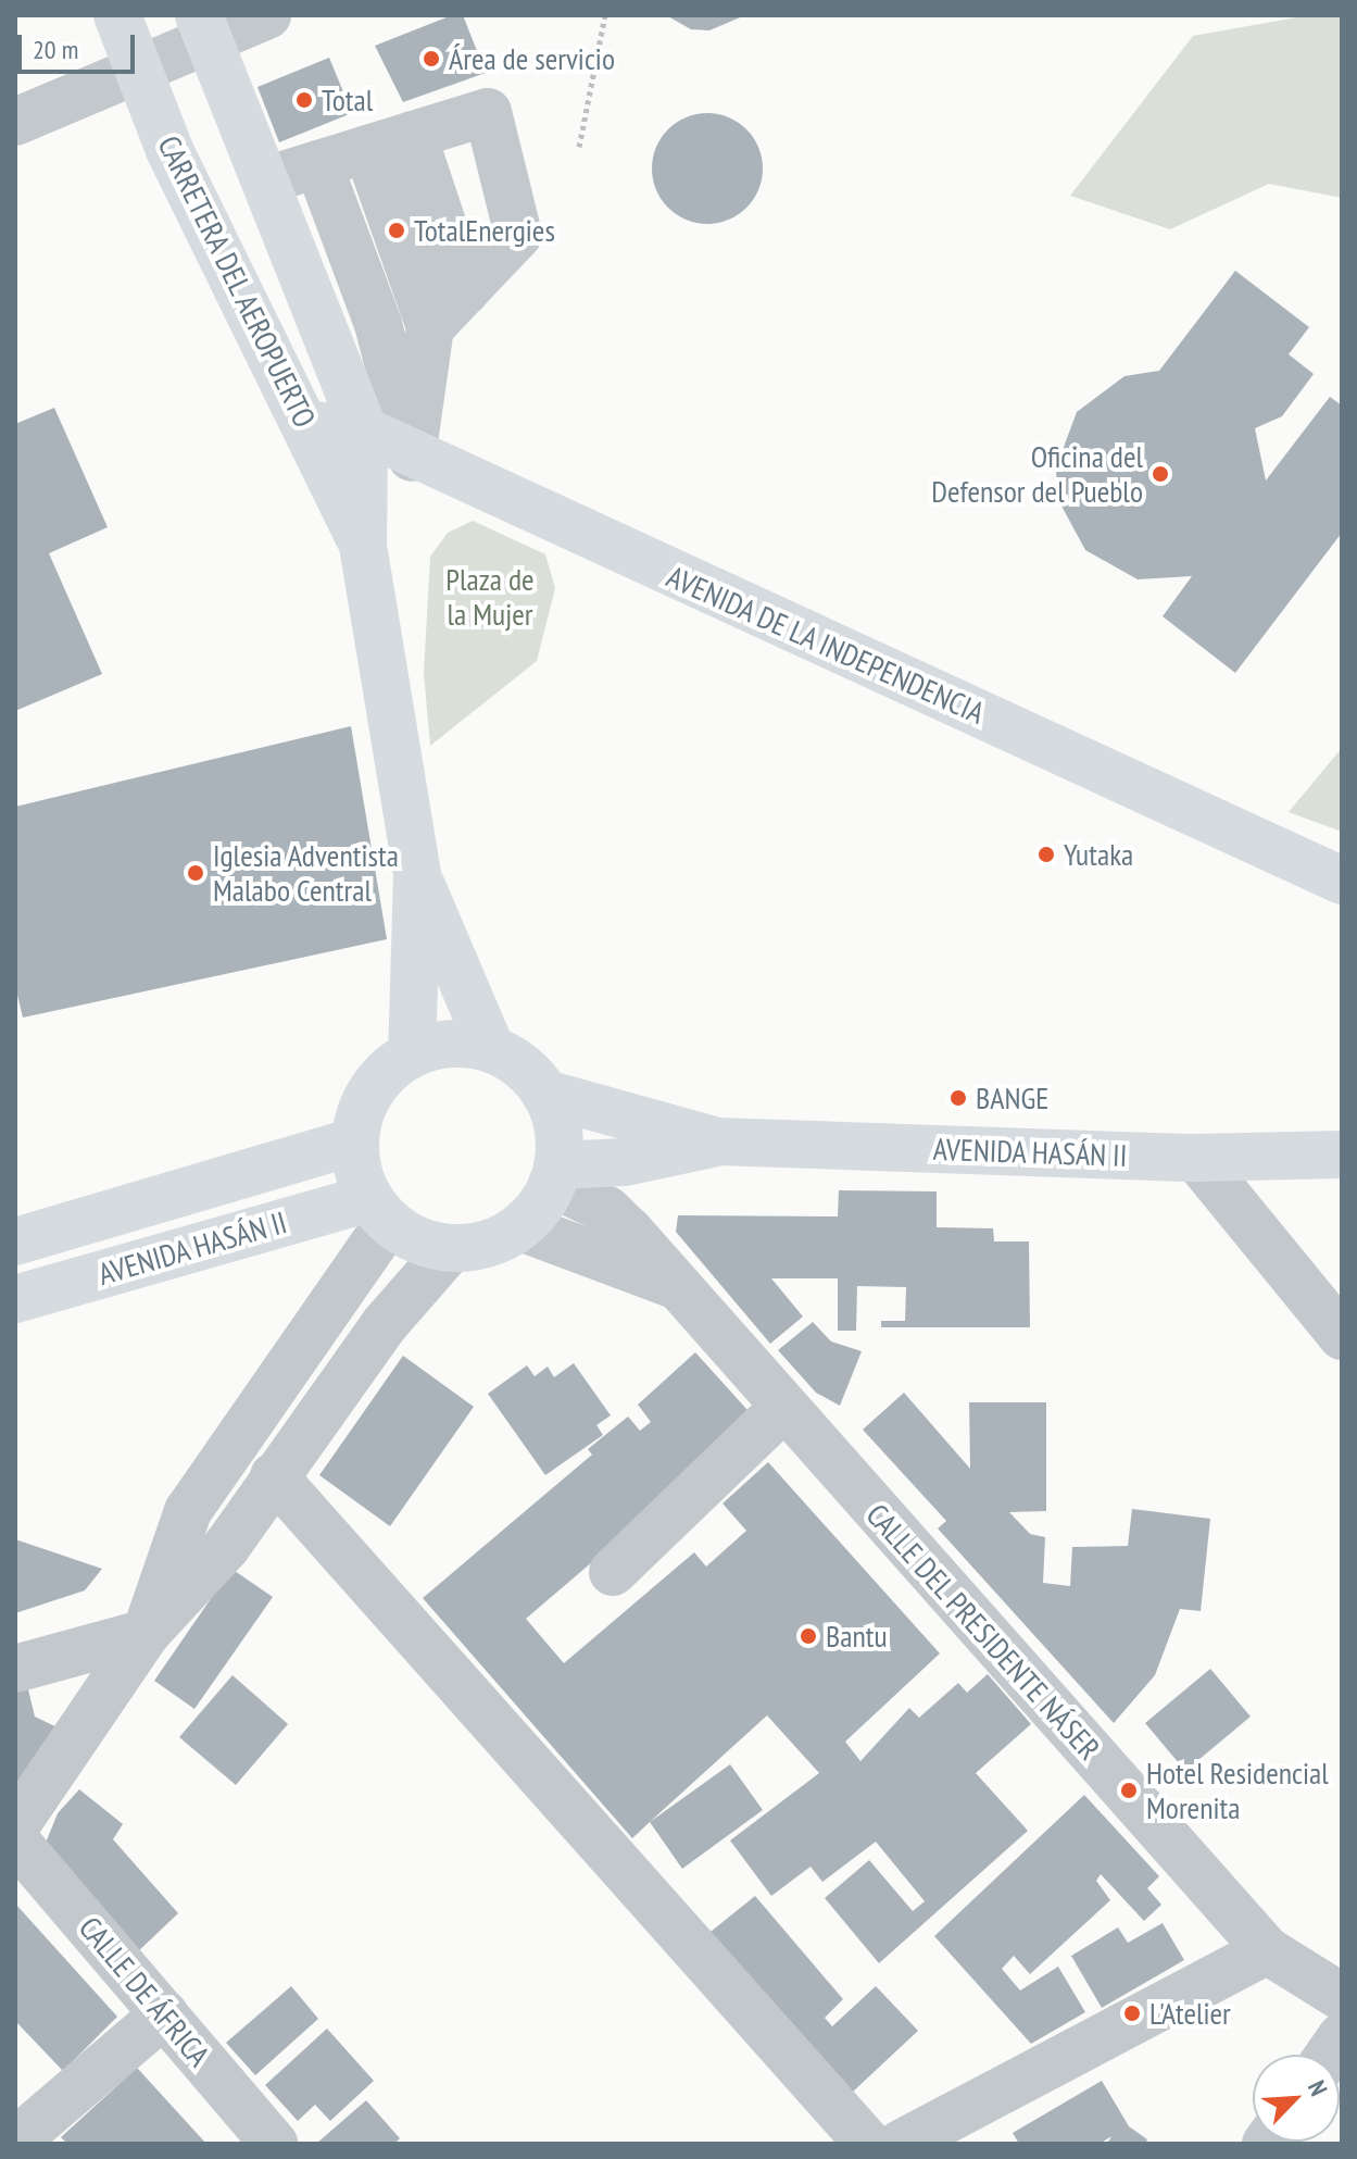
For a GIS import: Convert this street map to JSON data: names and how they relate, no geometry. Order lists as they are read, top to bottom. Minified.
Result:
{"streets":{"main road":["CARRETERA DEL AEROPUERTO","AVENIDA DE LA INDEPENDENCIA","AVENIDA HASÁN II"],"street":["CALLE DEL PRESIDENTE NÁSER","CALLE DE ÁFRICA"]},"crossings":[["CARRETERA DEL AEROPUERTO","AVENIDA DE LA INDEPENDENCIA"],["CARRETERA DEL AEROPUERTO","AVENIDA HASÁN II"],["CARRETERA DEL AEROPUERTO","CALLE DEL PRESIDENTE NÁSER"],["AVENIDA HASÁN II","CALLE DEL PRESIDENTE NÁSER"]],"parks":["Plaza de la Mujer"],"places":["Área de servicio","Total","TotalEnergies","Oficina del Defensor del Pueblo","Yutaka","Iglesia Adventista Malabo Central","BANGE","Bantu","Hotel Residencial Morenita","L'Atelier"],"scale_bar":"20 m","north":"top right"}
